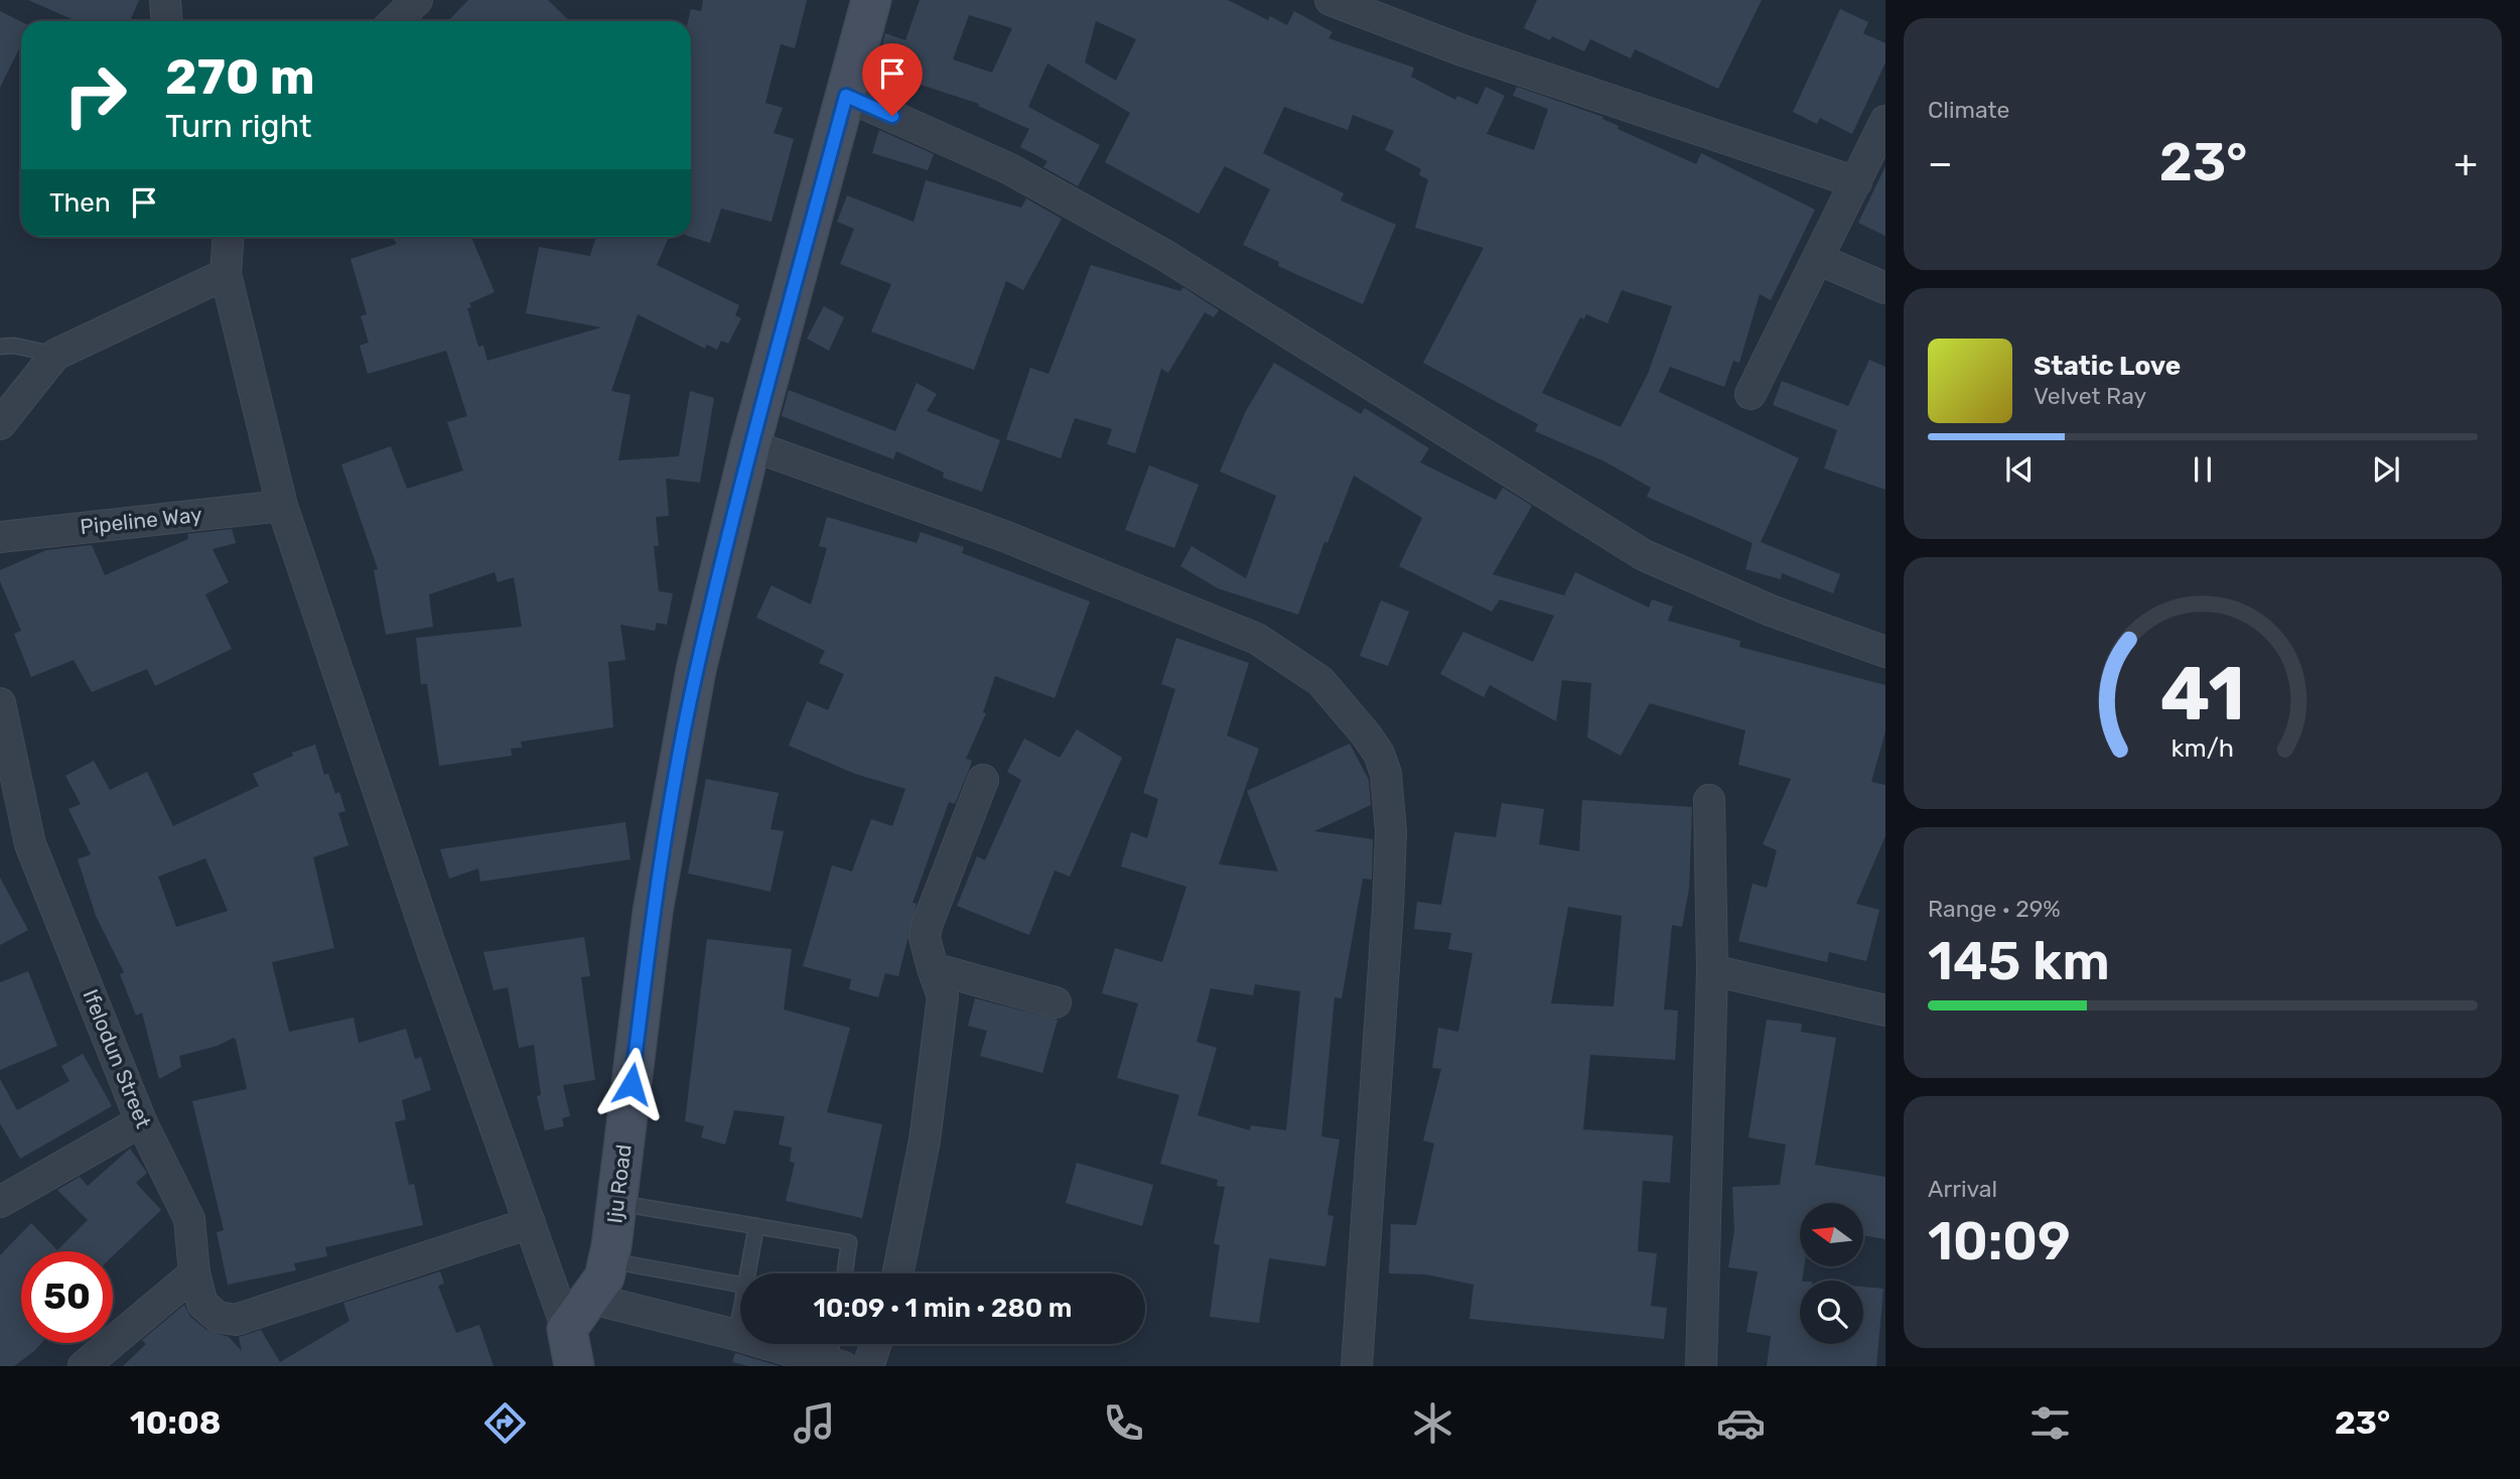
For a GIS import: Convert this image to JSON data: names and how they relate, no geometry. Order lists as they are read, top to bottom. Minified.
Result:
{"streets":{"main road":["Iju Road"],"street":["Pipeline Way","Ifelodun Street"]},"north":"left","page":{"tile":["Climate",["Range · 29%","145 km"],["Arrival","10:09"]],"turn":["270 m","Turn right"],"heat":["−","23°","+"],"then":"Then","song":["Static Love","Velvet Ray"],"limit":"50","trip":"10:09 · 1 min · 280 m","tabs":["10:08","23°"],"gauge":["41","km/h"]}}
